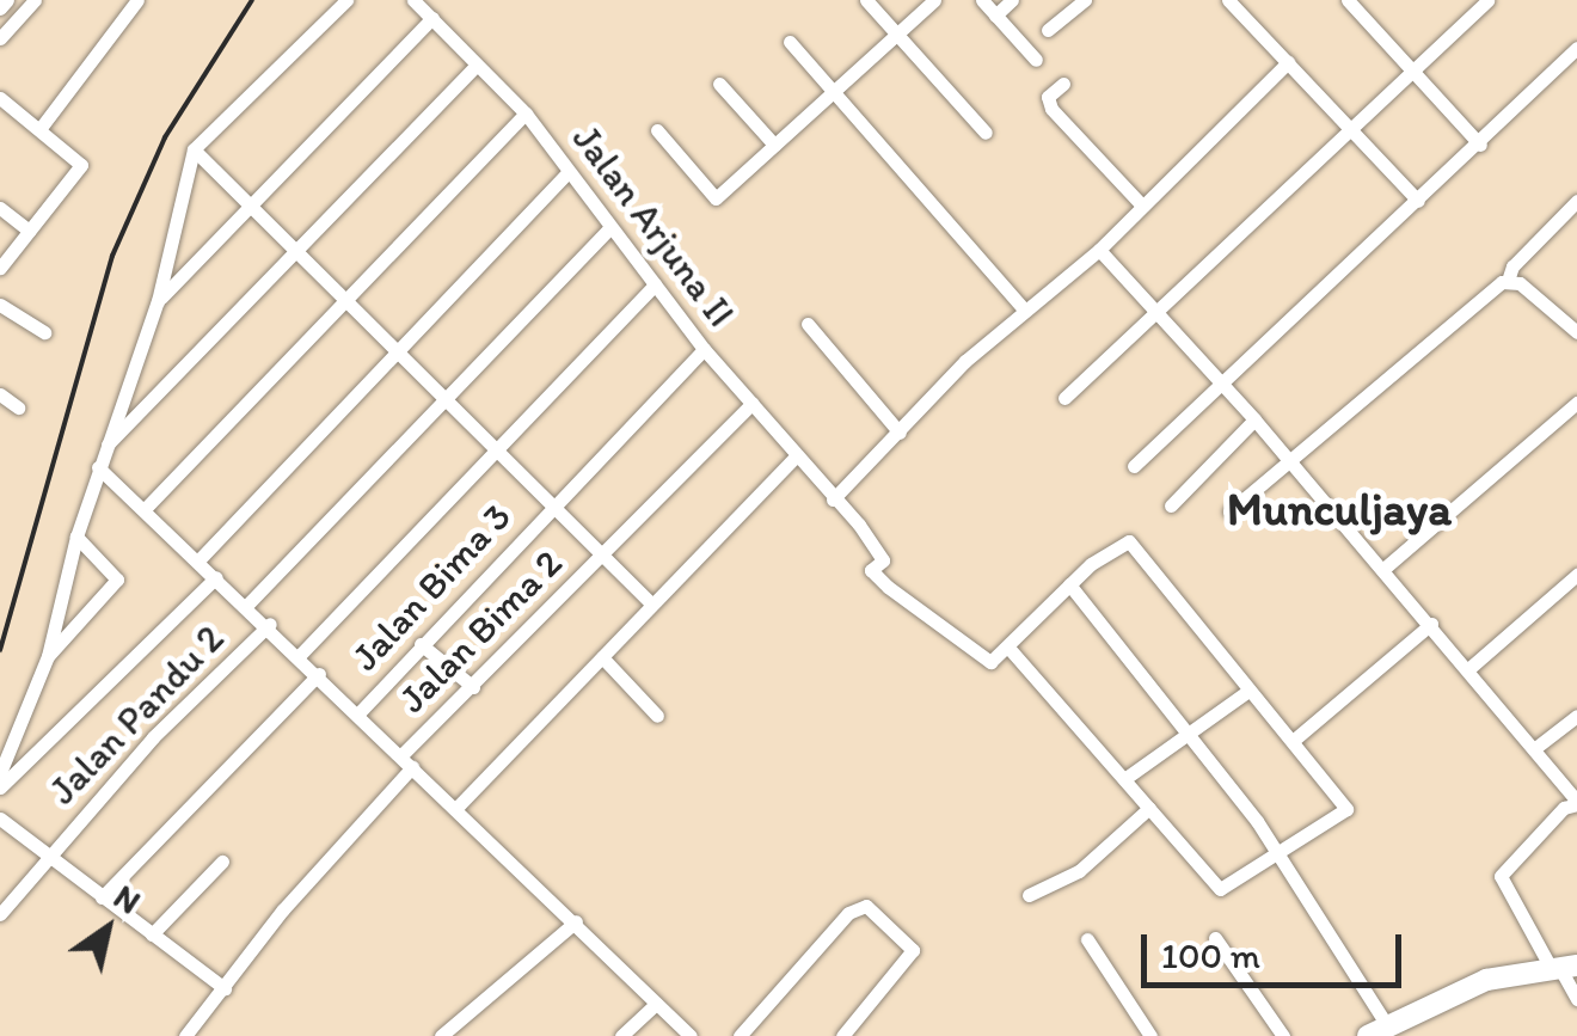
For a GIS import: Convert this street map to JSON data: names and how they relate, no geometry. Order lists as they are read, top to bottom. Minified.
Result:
{"streets":{"street":["Jalan Arjuna II","Jalan Bima 3","Jalan Bima 2","Jalan Pandu 2"]},"crossings":[["Jalan Arjuna II","Jalan Bima 3"],["Jalan Arjuna II","Jalan Bima 2"]],"districts":["Munculjaya"],"scale_bar":"100 m","north":"top right"}
